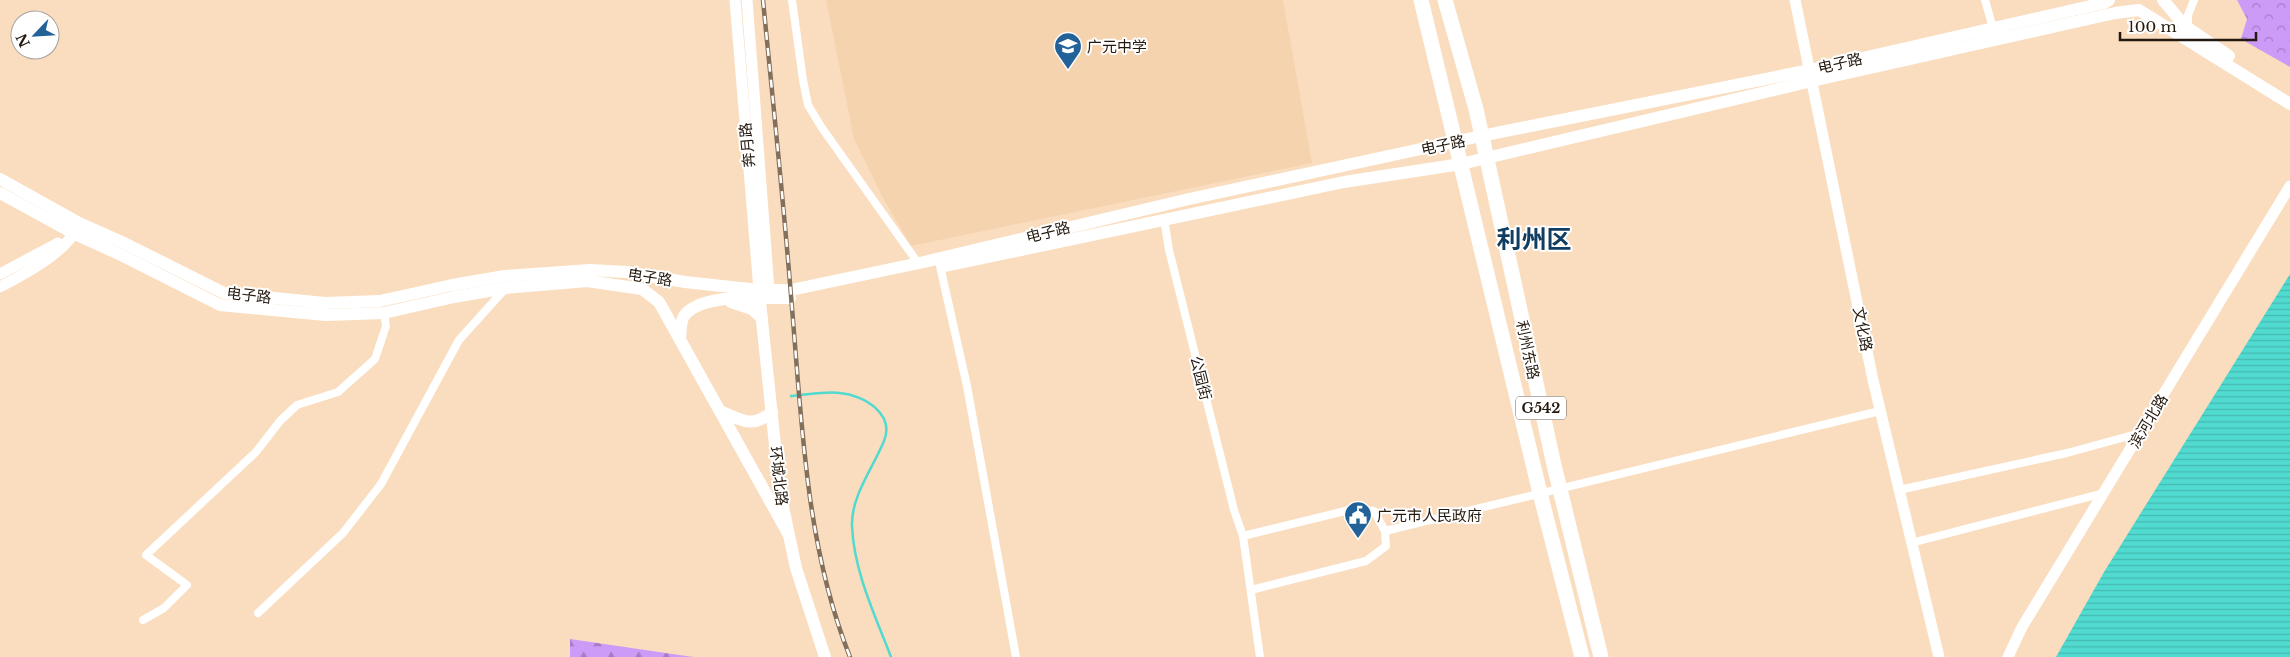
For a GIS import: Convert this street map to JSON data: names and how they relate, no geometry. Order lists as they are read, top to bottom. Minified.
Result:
{"streets":{"highway":["利州东路","G542"],"main road":["电子路","环城北路"],"street":["奔月路","文化路","公园街","滨河北路"]},"crossings":[["电子路","奔月路"],["电子路","文化路"],["电子路","利州东路"],["电子路","公园街"],["电子路","G542"],["电子路","环城北路"],["奔月路","环城北路"],["利州东路","G542"]],"districts":["利州区"],"places":{"school or university":["广元中学"],"public building":["广元市人民政府"]},"scale_bar":"100 m","north":"bottom left"}
